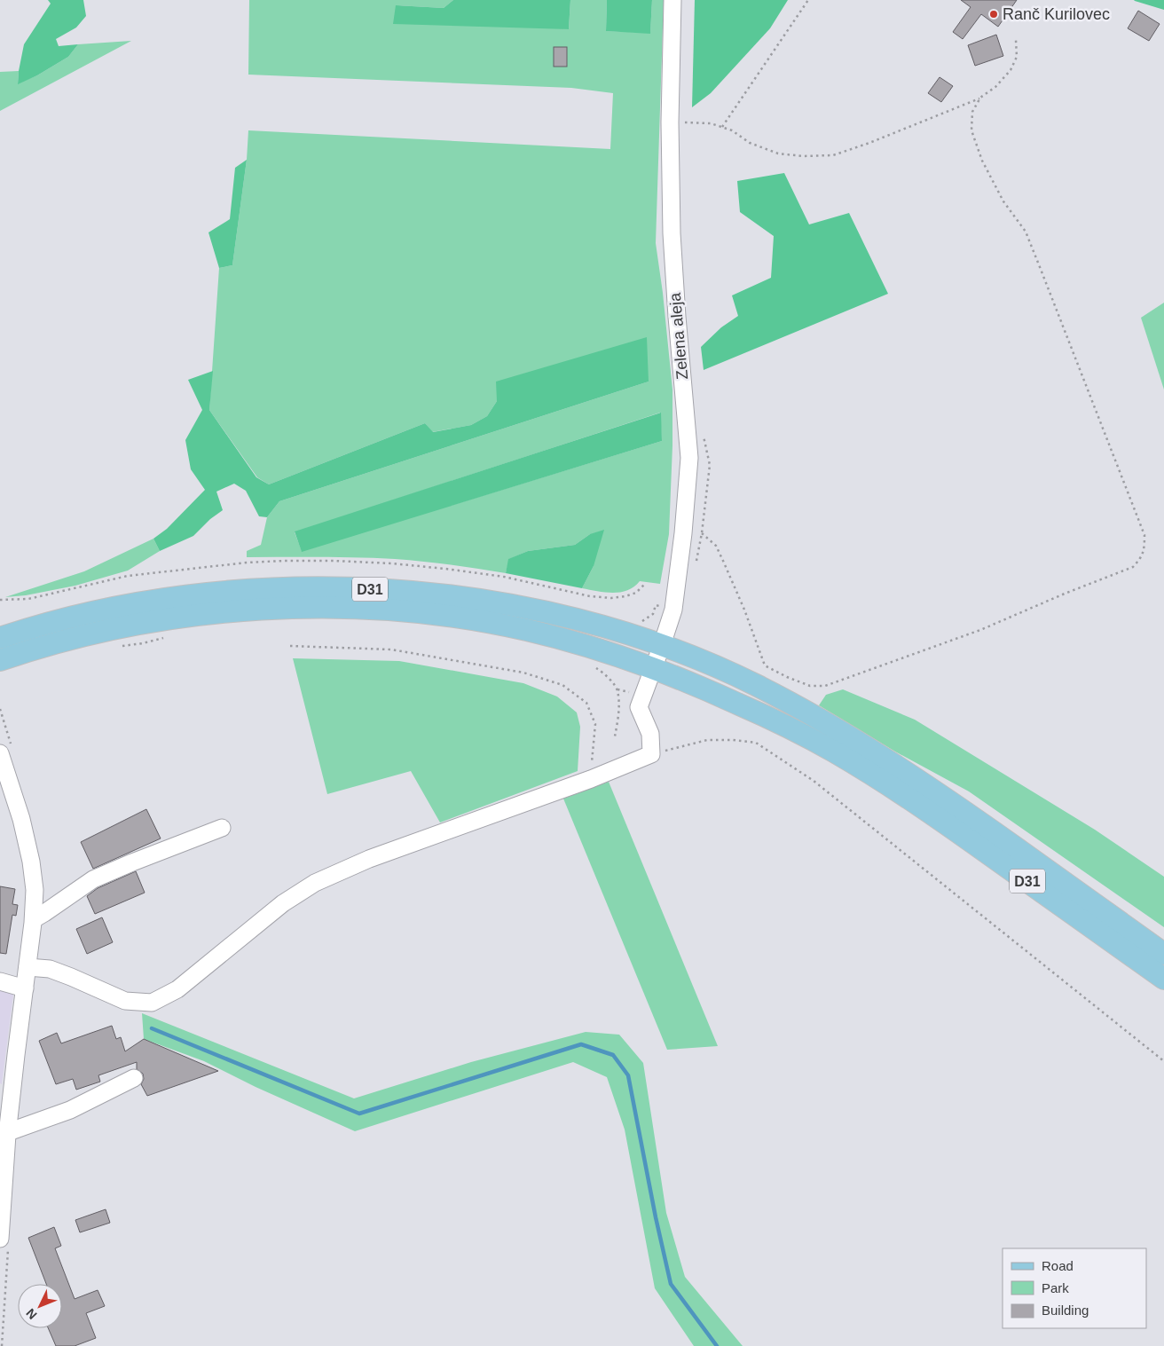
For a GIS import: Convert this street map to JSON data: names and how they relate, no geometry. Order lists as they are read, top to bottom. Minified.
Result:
{"streets":{"main road":["D31"],"street":["Zelena aleja"]},"crossings":[["Zelena aleja","D31"]],"places":["Ranč Kurilovec"],"legend":["Road","Park","Building"],"north":"bottom left"}
